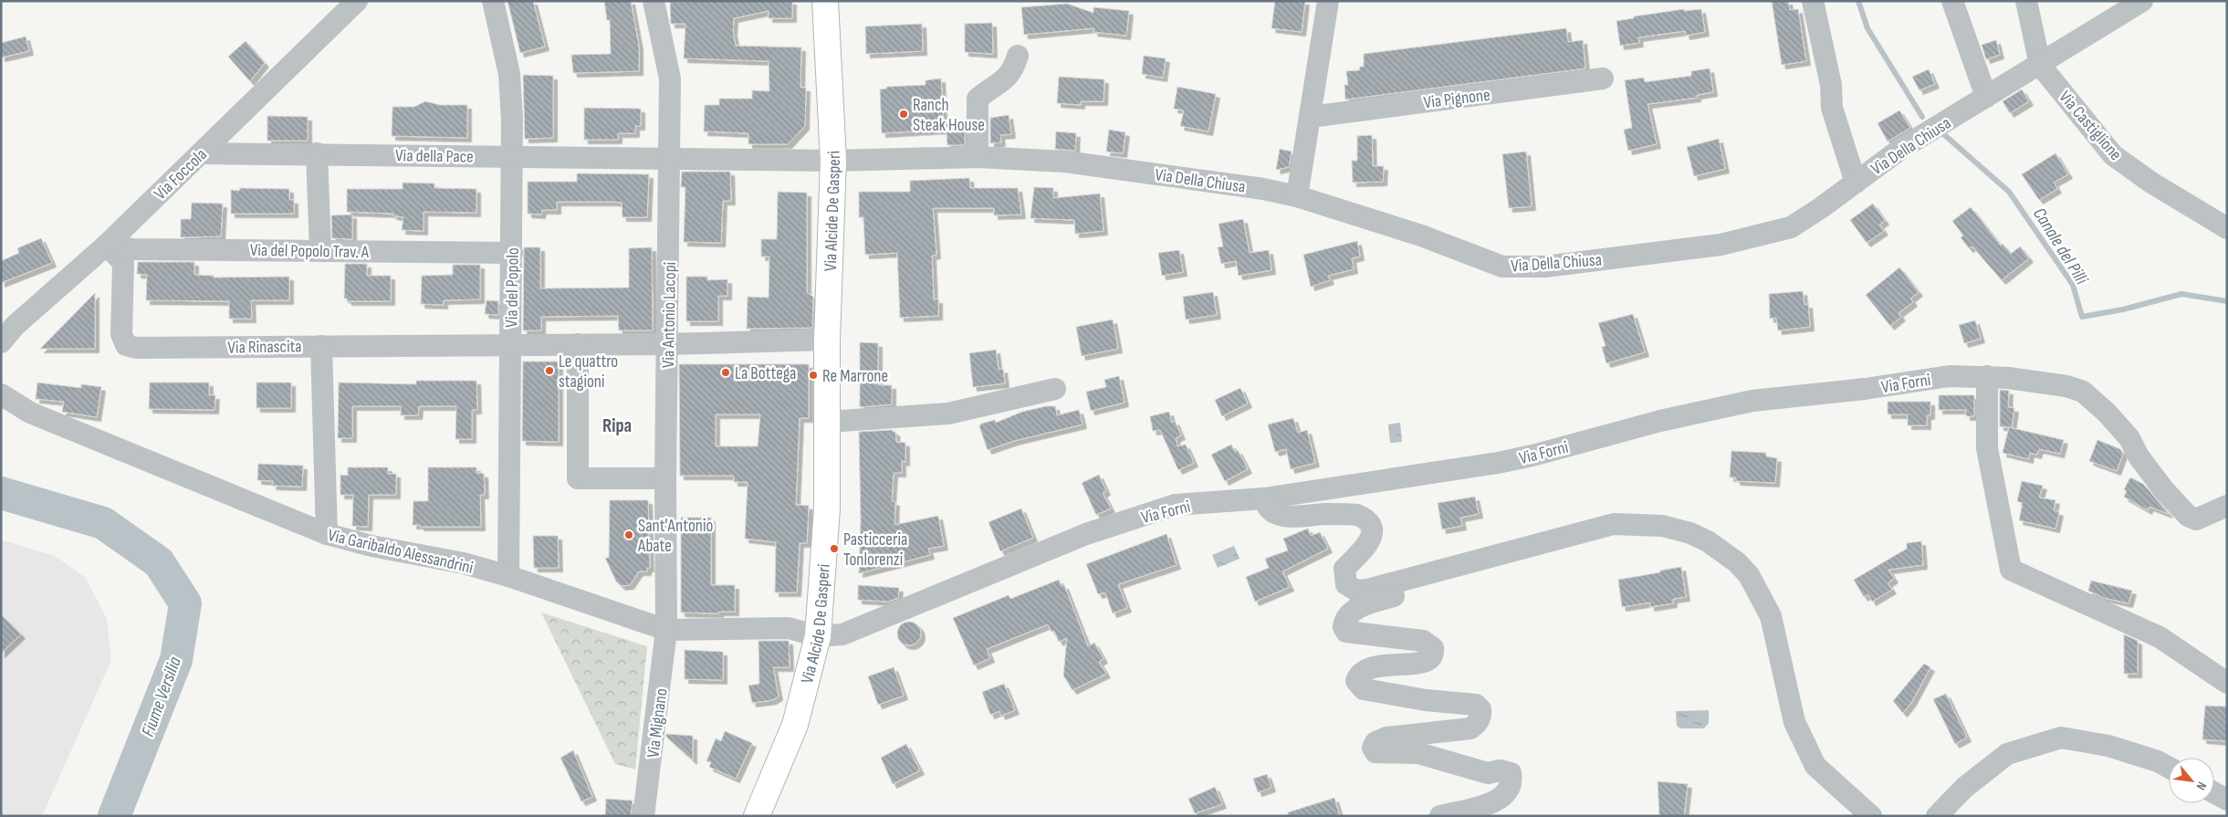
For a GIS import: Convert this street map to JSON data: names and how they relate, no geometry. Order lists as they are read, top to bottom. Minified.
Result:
{"streets":{"main road":["Via Alcide De Gasperi"],"street":["Via Pignone","Via Castiglione","Via Della Chiusa","Via della Pace","Via Foccola","Via del Popolo Trav. A","Via del Popolo","Via Antonio Lacopi","Via Rinascita","Via Forni","Via Garibaldo Alessandrini","Via Mignano"]},"crossings":[["Via Castiglione","Via Della Chiusa"],["Via Della Chiusa","Via della Pace"],["Via Della Chiusa","Via Alcide De Gasperi"],["Via Della Chiusa","Via Antonio Lacopi"],["Via della Pace","Via Foccola"],["Via della Pace","Via del Popolo"],["Via della Pace","Via Antonio Lacopi"],["Via Foccola","Via del Popolo Trav. A"],["Via Foccola","Via Rinascita"],["Via Alcide De Gasperi","Via Rinascita"],["Via Alcide De Gasperi","Via Forni"],["Via Alcide De Gasperi","Via Garibaldo Alessandrini"],["Via del Popolo Trav. A","Via del Popolo"],["Via del Popolo Trav. A","Via Rinascita"],["Via del Popolo","Via Rinascita"],["Via del Popolo","Via Garibaldo Alessandrini"],["Via Antonio Lacopi","Via Rinascita"],["Via Antonio Lacopi","Via Garibaldo Alessandrini"],["Via Antonio Lacopi","Via Mignano"],["Via Forni","Via Garibaldo Alessandrini"],["Via Garibaldo Alessandrini","Via Mignano"]],"districts":["Ripa"],"water":["Canale del Pilli","Fiume Versilia"],"places":["Ranch Steak House","Le quattro stagioni","La Bottega","Re Marrone","Sant'Antonio Abate","Pasticceria Tonlorenzi"],"north":"bottom right"}
